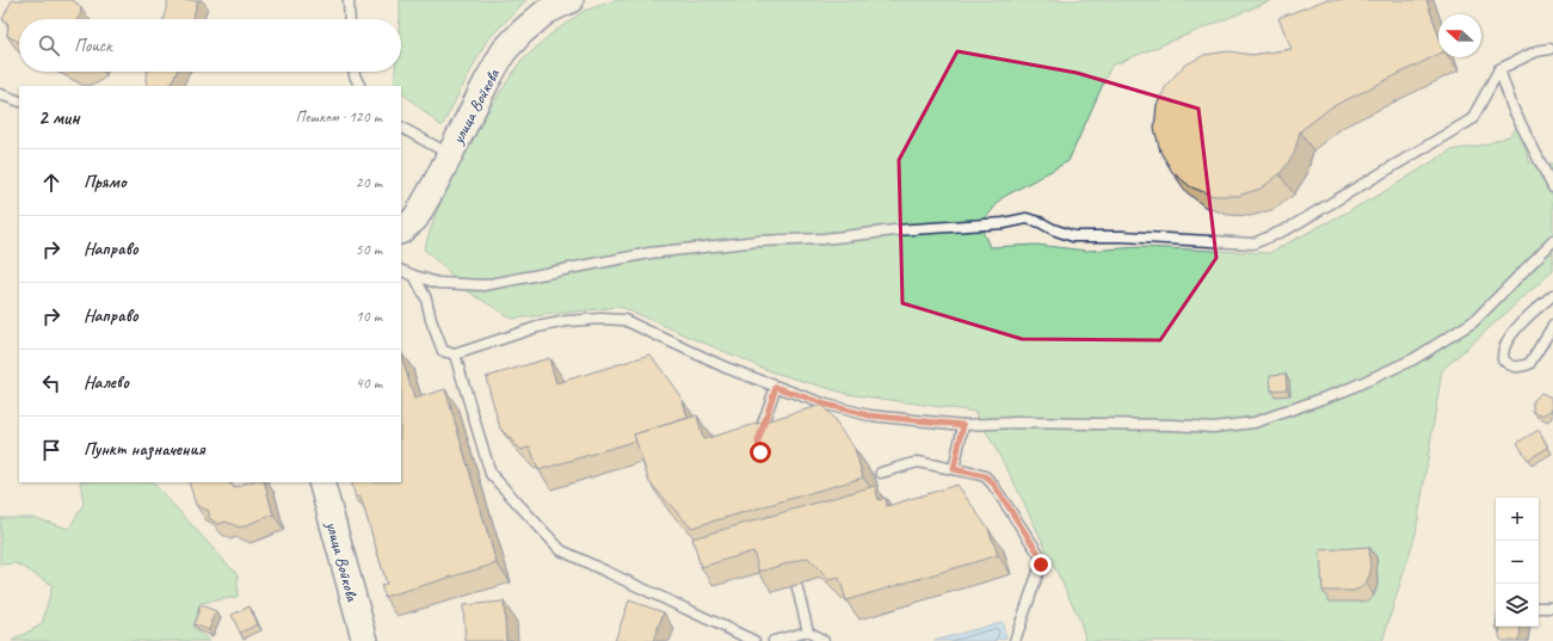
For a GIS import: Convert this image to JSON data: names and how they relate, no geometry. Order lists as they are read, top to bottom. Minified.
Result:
{"streets":{"street":["улица Войкова"]},"north":"left","page":{"search":"Поиск","heading":["2 мин","Пешком · 120 m"],"list":[["Прямо","20 m"],["Направо","50 m"],["Направо","10 m"],["Налево","40 m"],"Пункт назначения"],"map_buttons":["+","−"]}}
